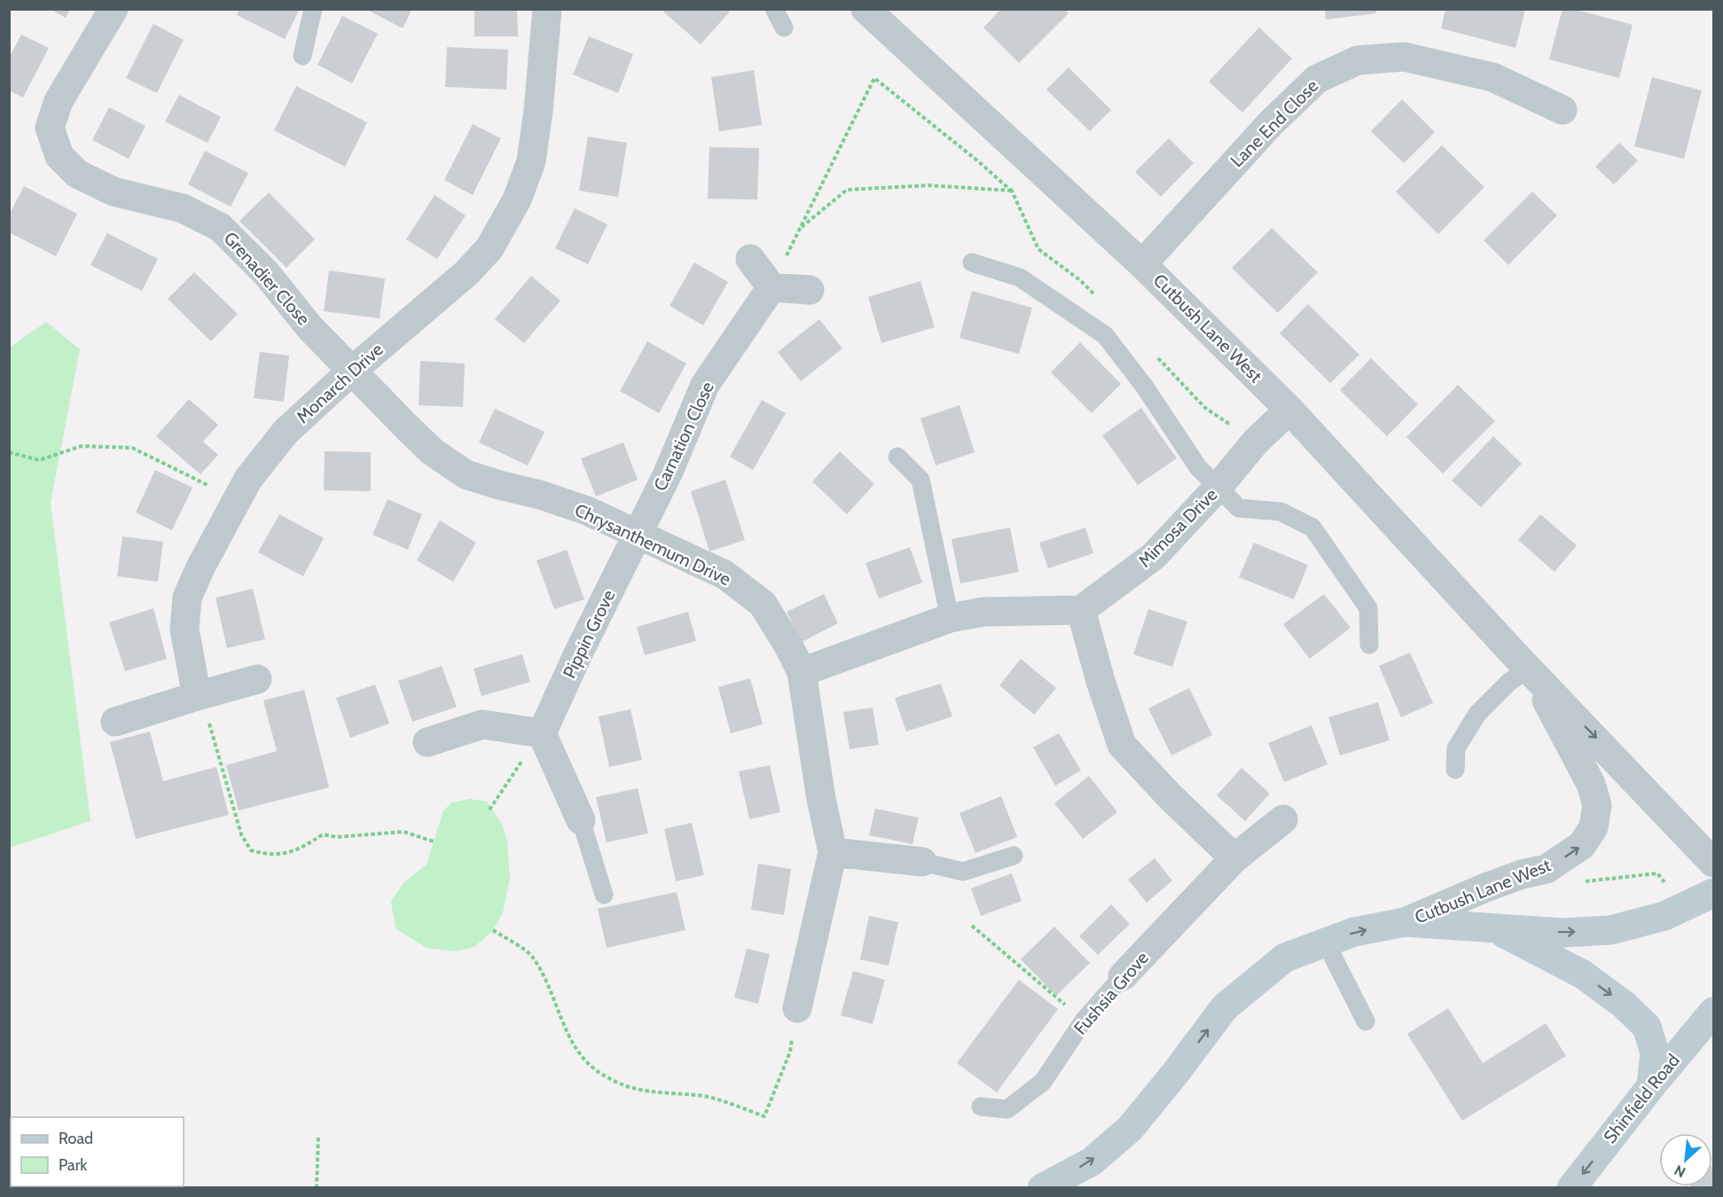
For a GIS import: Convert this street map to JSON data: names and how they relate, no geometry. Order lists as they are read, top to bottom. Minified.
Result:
{"streets":{"main road":["Shinfield Road"],"street":["Lane End Close","Grenadier Close","Cutbush Lane West","Monarch Drive","Carnation Close","Mimosa Drive","Chrysanthemum Drive","Pippin Grove","Fushsia Grove"]},"crossings":[["Lane End Close","Cutbush Lane West"],["Grenadier Close","Monarch Drive"],["Grenadier Close","Chrysanthemum Drive"],["Cutbush Lane West","Mimosa Drive"],["Monarch Drive","Chrysanthemum Drive"],["Carnation Close","Chrysanthemum Drive"],["Carnation Close","Pippin Grove"],["Chrysanthemum Drive","Pippin Grove"]],"one_way":["Shinfield Road"],"legend":["Road","Park"],"north":"bottom left"}
